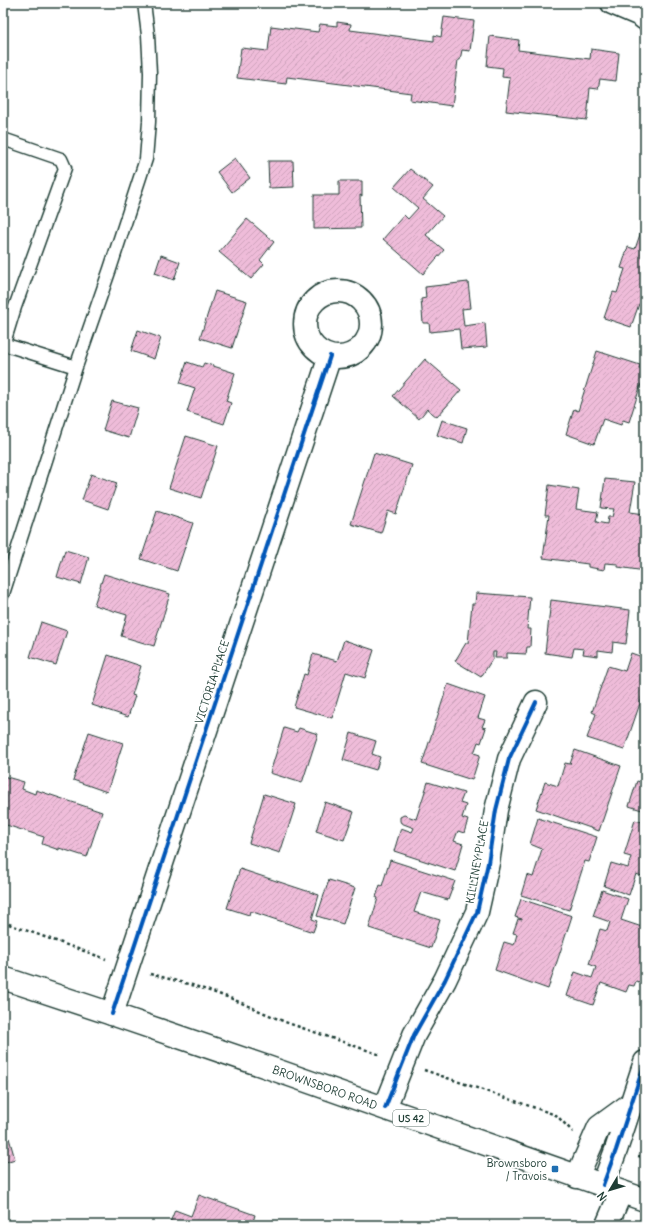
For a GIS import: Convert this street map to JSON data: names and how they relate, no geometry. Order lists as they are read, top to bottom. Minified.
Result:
{"streets":{"street":["VICTORIA PLACE","KILLINEY PLACE","BROWNSBORO ROAD","US 42"]},"crossings":[["VICTORIA PLACE","BROWNSBORO ROAD"],["KILLINEY PLACE","BROWNSBORO ROAD"]],"places":{"transit":["Brownsboro / Travois"]},"north":"bottom left"}
